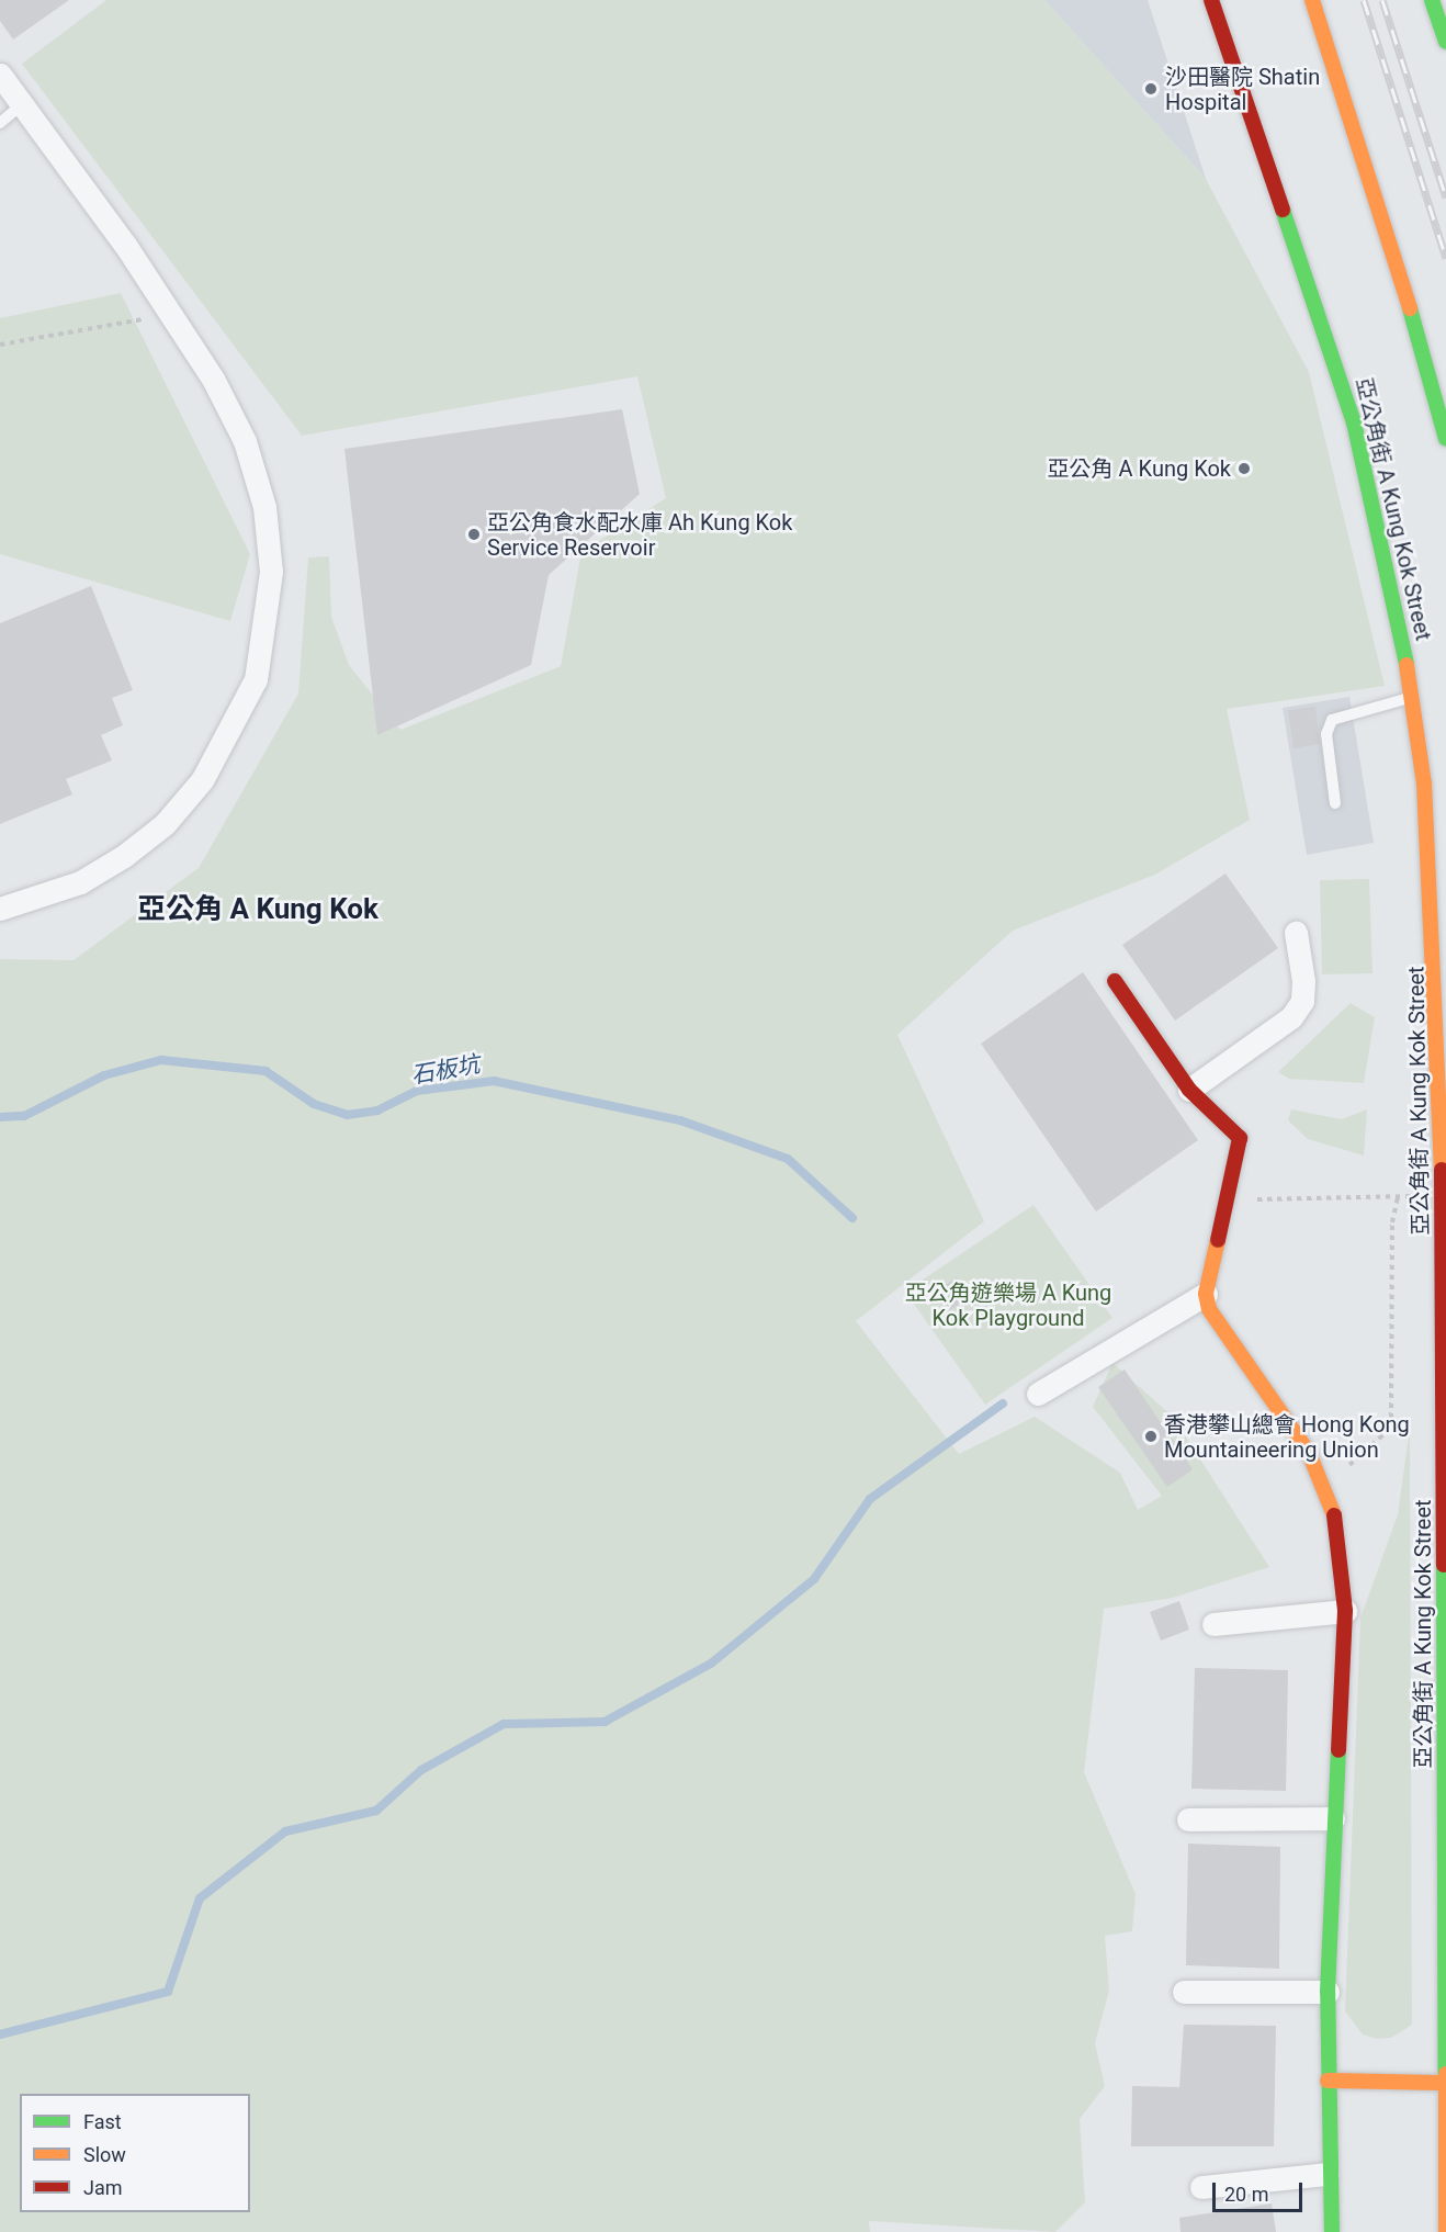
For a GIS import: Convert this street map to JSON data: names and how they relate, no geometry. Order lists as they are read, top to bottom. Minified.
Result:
{"streets":{"main road":["亞公角街 A Kung Kok Street"]},"districts":["亞公角 A Kung Kok"],"water":["石板坑"],"parks":["亞公角遊樂場 A Kung Kok Playground"],"places":["沙田醫院 Shatin Hospital","亞公角 A Kung Kok","亞公角食水配水庫 Ah Kung Kok Service Reservoir","香港攀山總會 Hong Kong Mountaineering Union"],"legend":["Fast","Slow","Jam"],"scale_bar":"20 m"}
